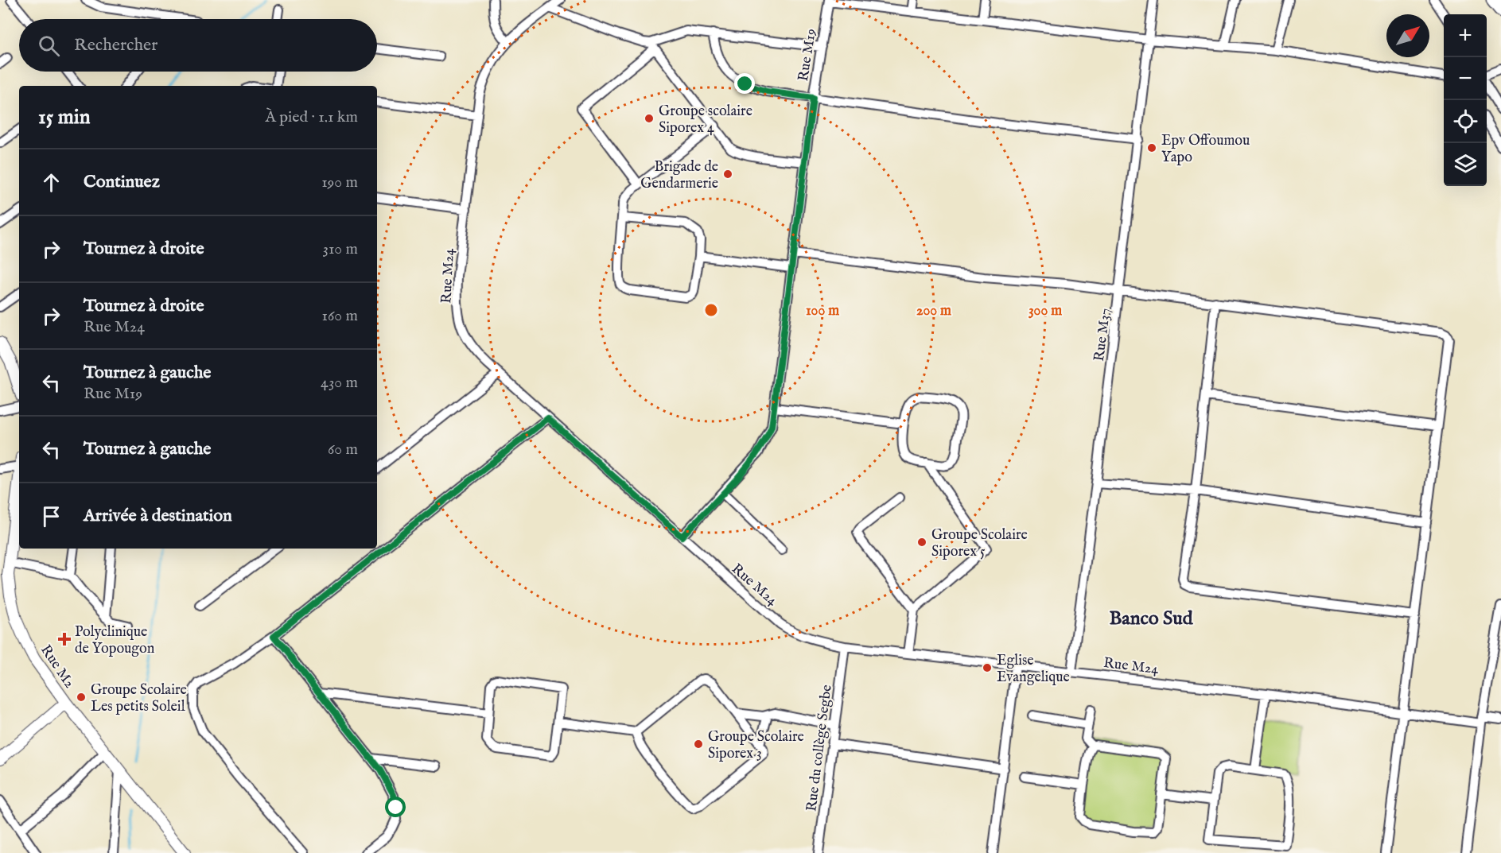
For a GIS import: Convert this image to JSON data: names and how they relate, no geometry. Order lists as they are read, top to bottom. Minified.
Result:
{"streets":{"street":["Rue M19","Rue M24","Rue M37","Rue M2","Rue du collège Segbe"]},"crossings":[["Rue M19","Rue M24"],["Rue M24","Rue M37"],["Rue M24","Rue du collège Segbe"]],"districts":["Banco Sud"],"places":{"other":["Groupe scolaire Siporex 4","Epv Offoumou Yapo","Brigade de Gendarmerie","Groupe Scolaire Siporex 5","Eglise Evangelique","Groupe Scolaire Les petits Soleil","Groupe Scolaire Siporex 3"],"health":["Polyclinique de Yopougon"]},"north":"top right","page":{"map_buttons":["+","−"],"search":"Rechercher","heading":["15 min","À pied · 1.1 km"],"list":[["Continuez","190 m"],["Tournez à droite","310 m"],["Tournez à droite","Rue M24","160 m"],["Tournez à gauche","Rue M19","430 m"],["Tournez à gauche","60 m"],"Arrivée à destination"]},"rings":["100 m","200 m","300 m"]}
